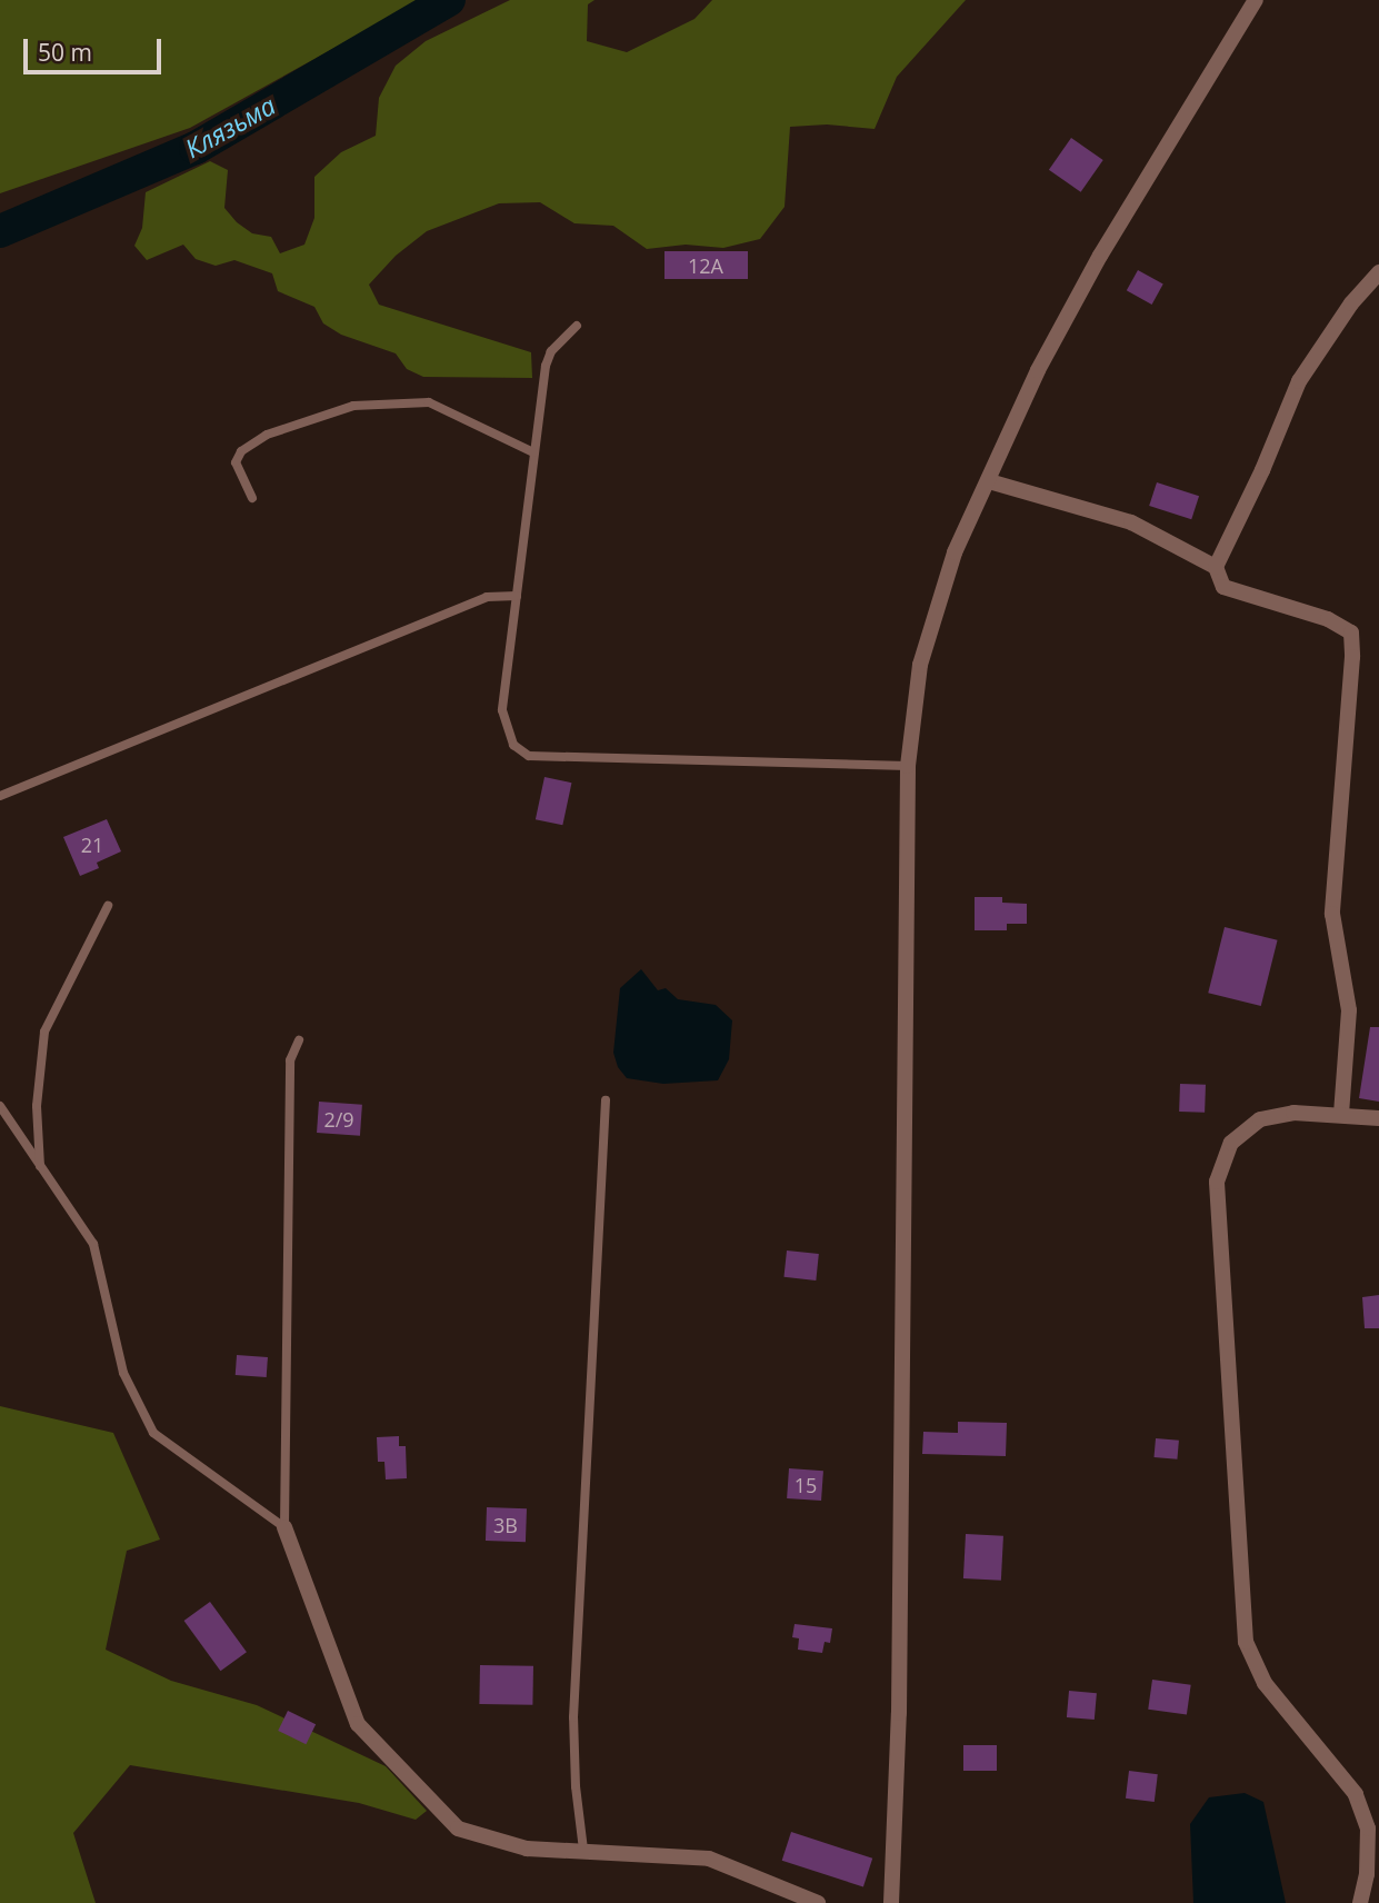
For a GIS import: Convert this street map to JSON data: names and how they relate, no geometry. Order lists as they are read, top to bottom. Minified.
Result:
{"water":["Клязьма"],"house_numbers":["12А","21","2/9","15","3В"],"scale_bar":"50 m"}
